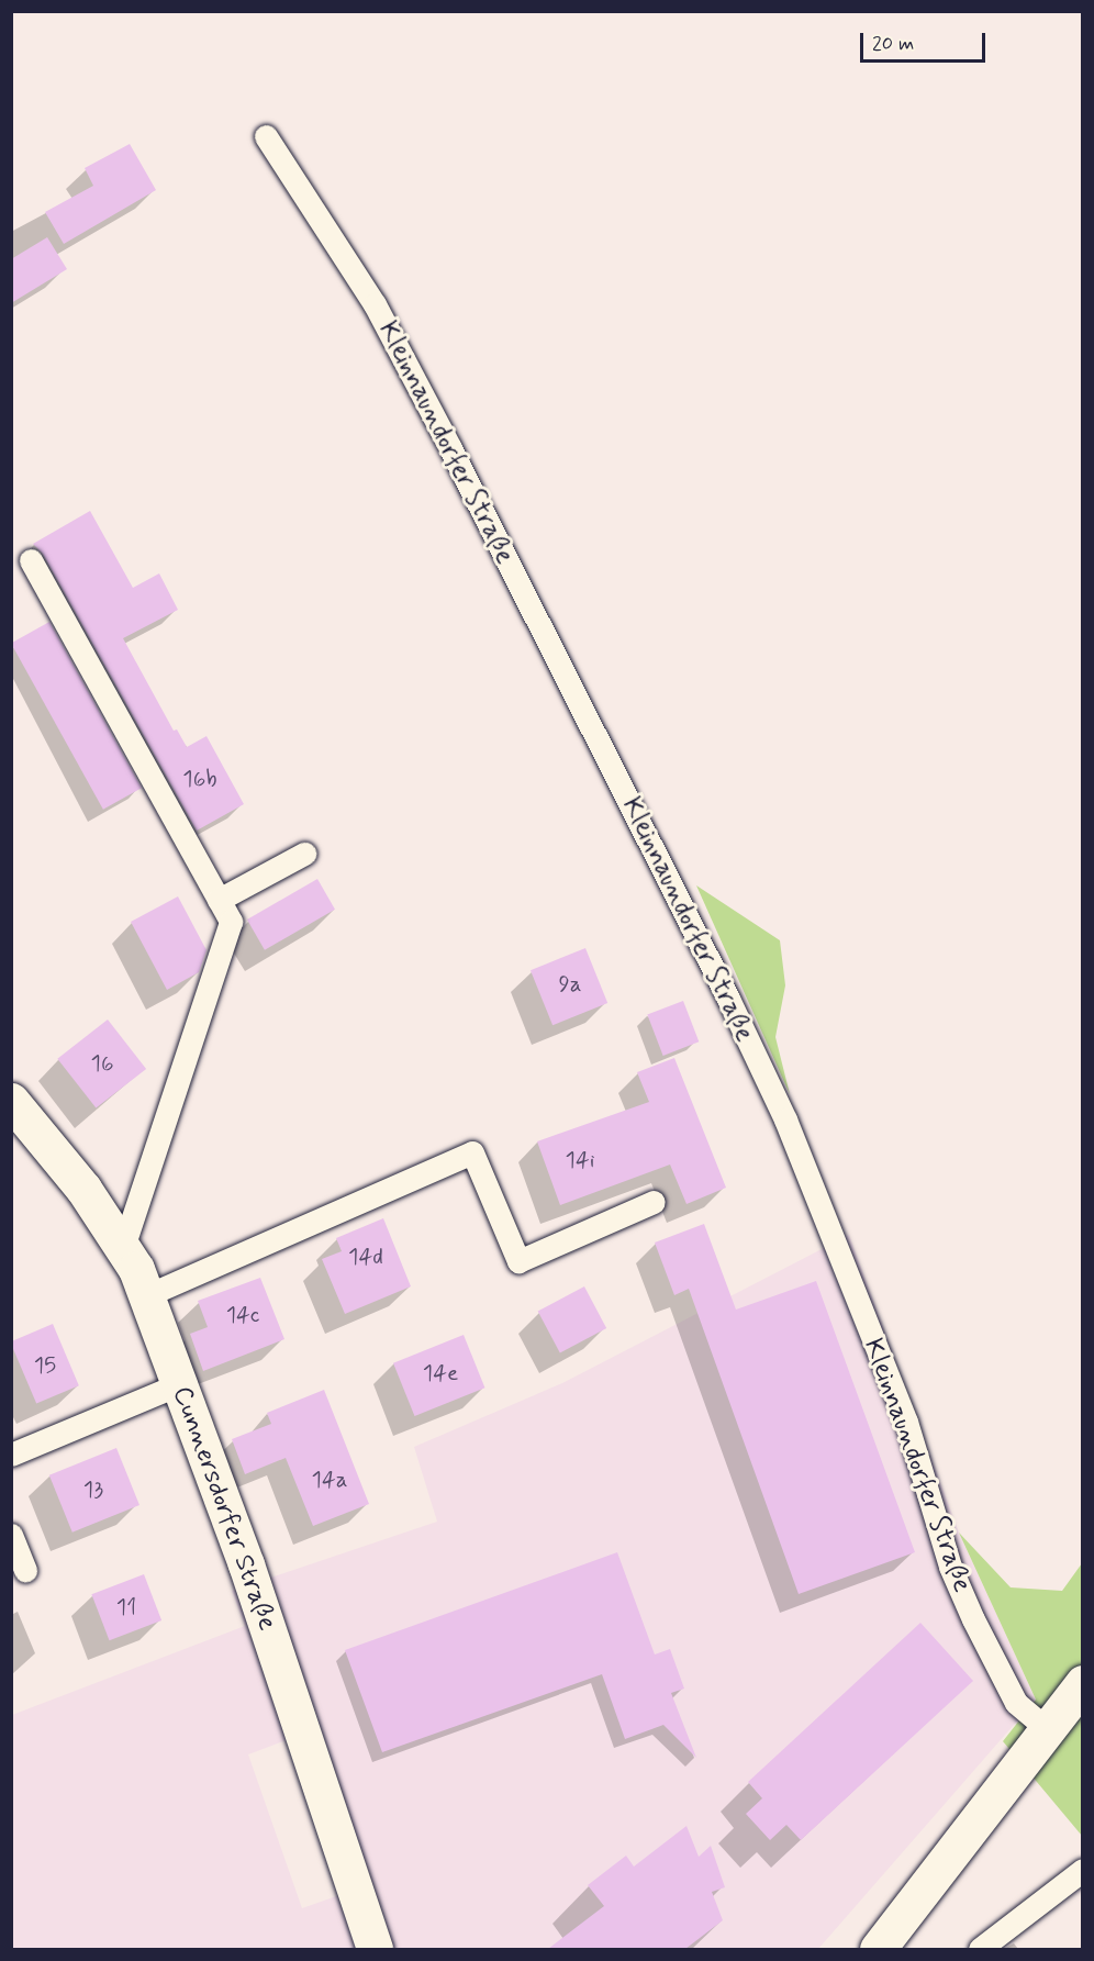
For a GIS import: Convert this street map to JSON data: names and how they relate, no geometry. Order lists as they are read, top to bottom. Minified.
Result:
{"streets":{"street":["Cunnersdorfer Straße"],"lane":["Kleinnaundorfer Straße"]},"house_numbers":["16b","9a","16","14i","14d","14c","15","14e","14a","13","11"],"scale_bar":"20 m"}
